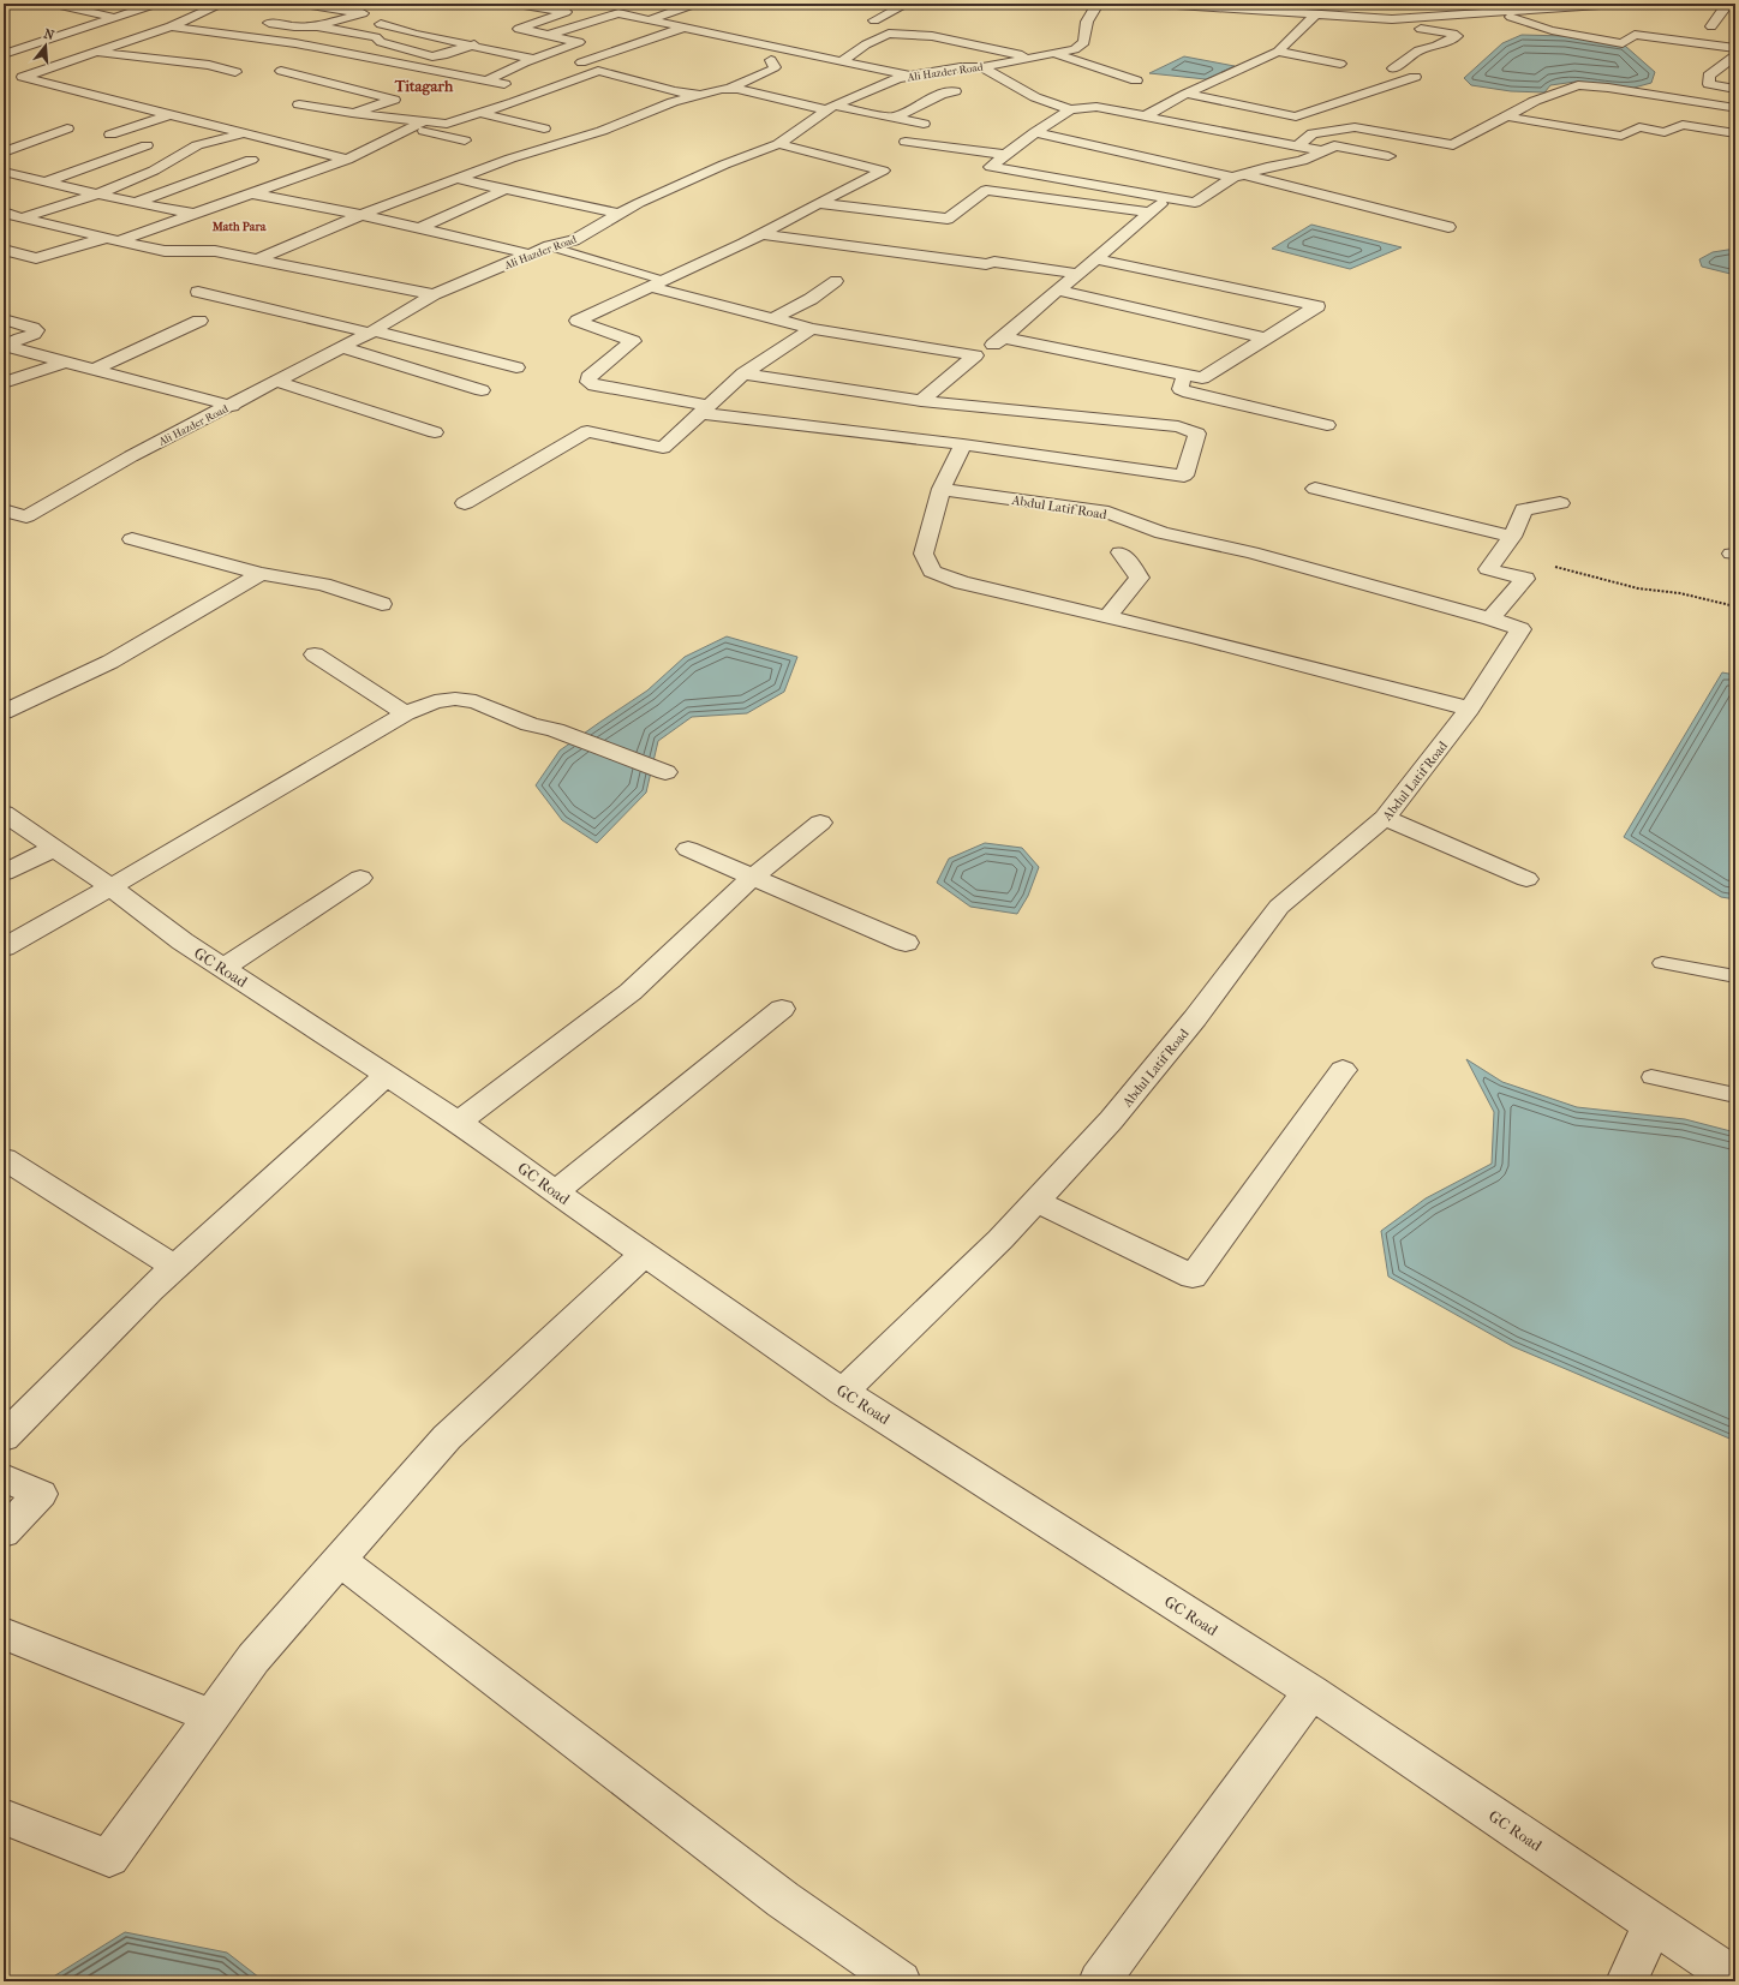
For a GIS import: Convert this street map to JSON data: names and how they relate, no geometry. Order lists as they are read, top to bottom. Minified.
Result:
{"streets":{"street":["Ali Hazder Road","Abdul Latif Road","GC Road"]},"crossings":[["Abdul Latif Road","GC Road"]],"districts":["Titagarh","Math Para"],"north":"top"}
